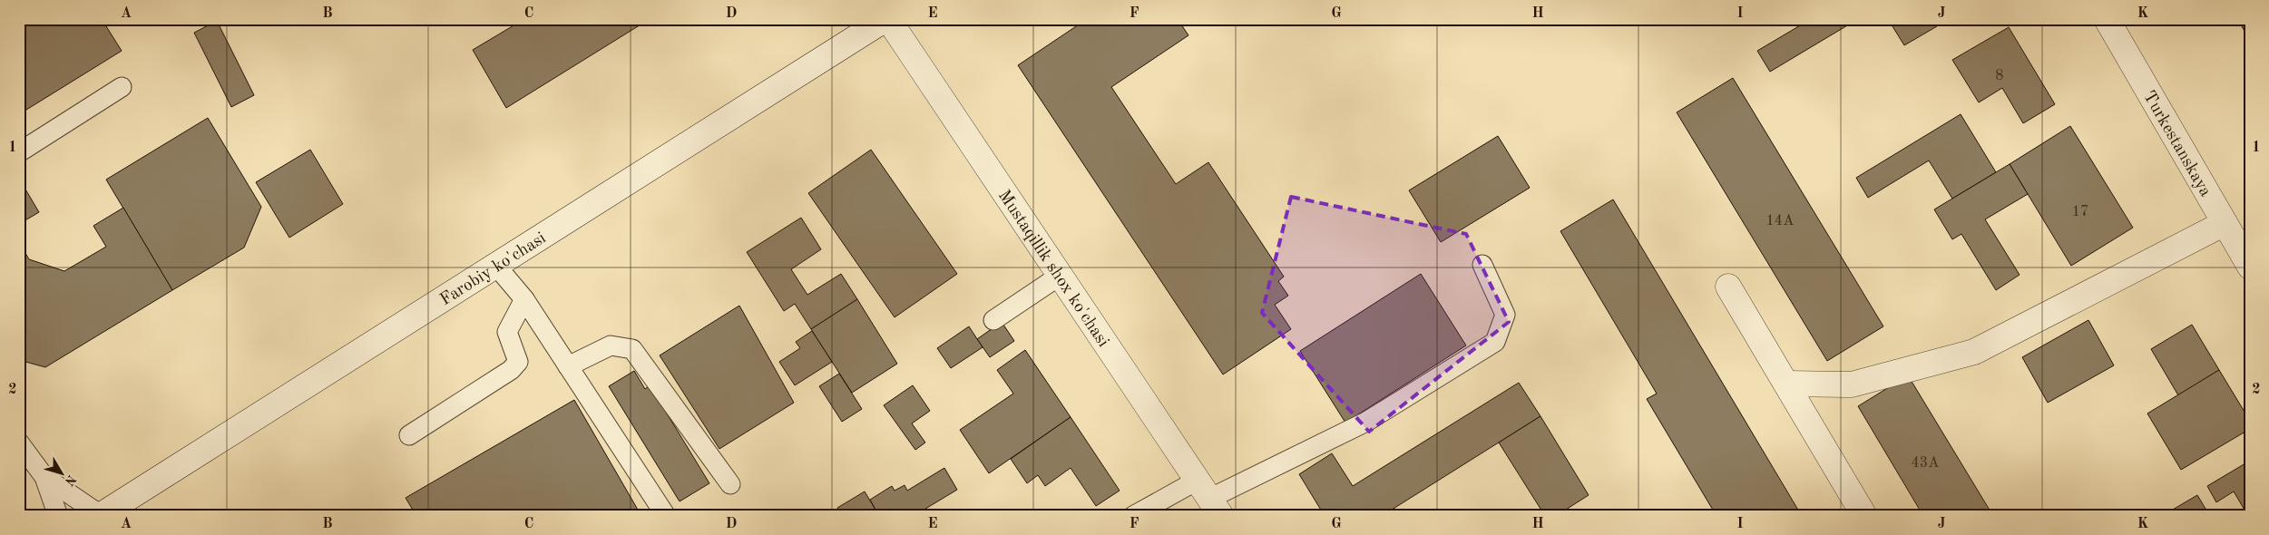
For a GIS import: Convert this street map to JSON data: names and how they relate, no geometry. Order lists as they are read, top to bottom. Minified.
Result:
{"streets":{"street":["Turkestanskaya","Farobiy ko'chasi","Mustaqillik shox ko'chasi"]},"crossings":[["Farobiy ko'chasi","Mustaqillik shox ko'chasi"]],"house_numbers":["8","17","14А","43А"],"north":"bottom right","grid":{"columns":["A","B","C","D","E","F","G","H","I","J","K"],"rows":["1","2"]}}
